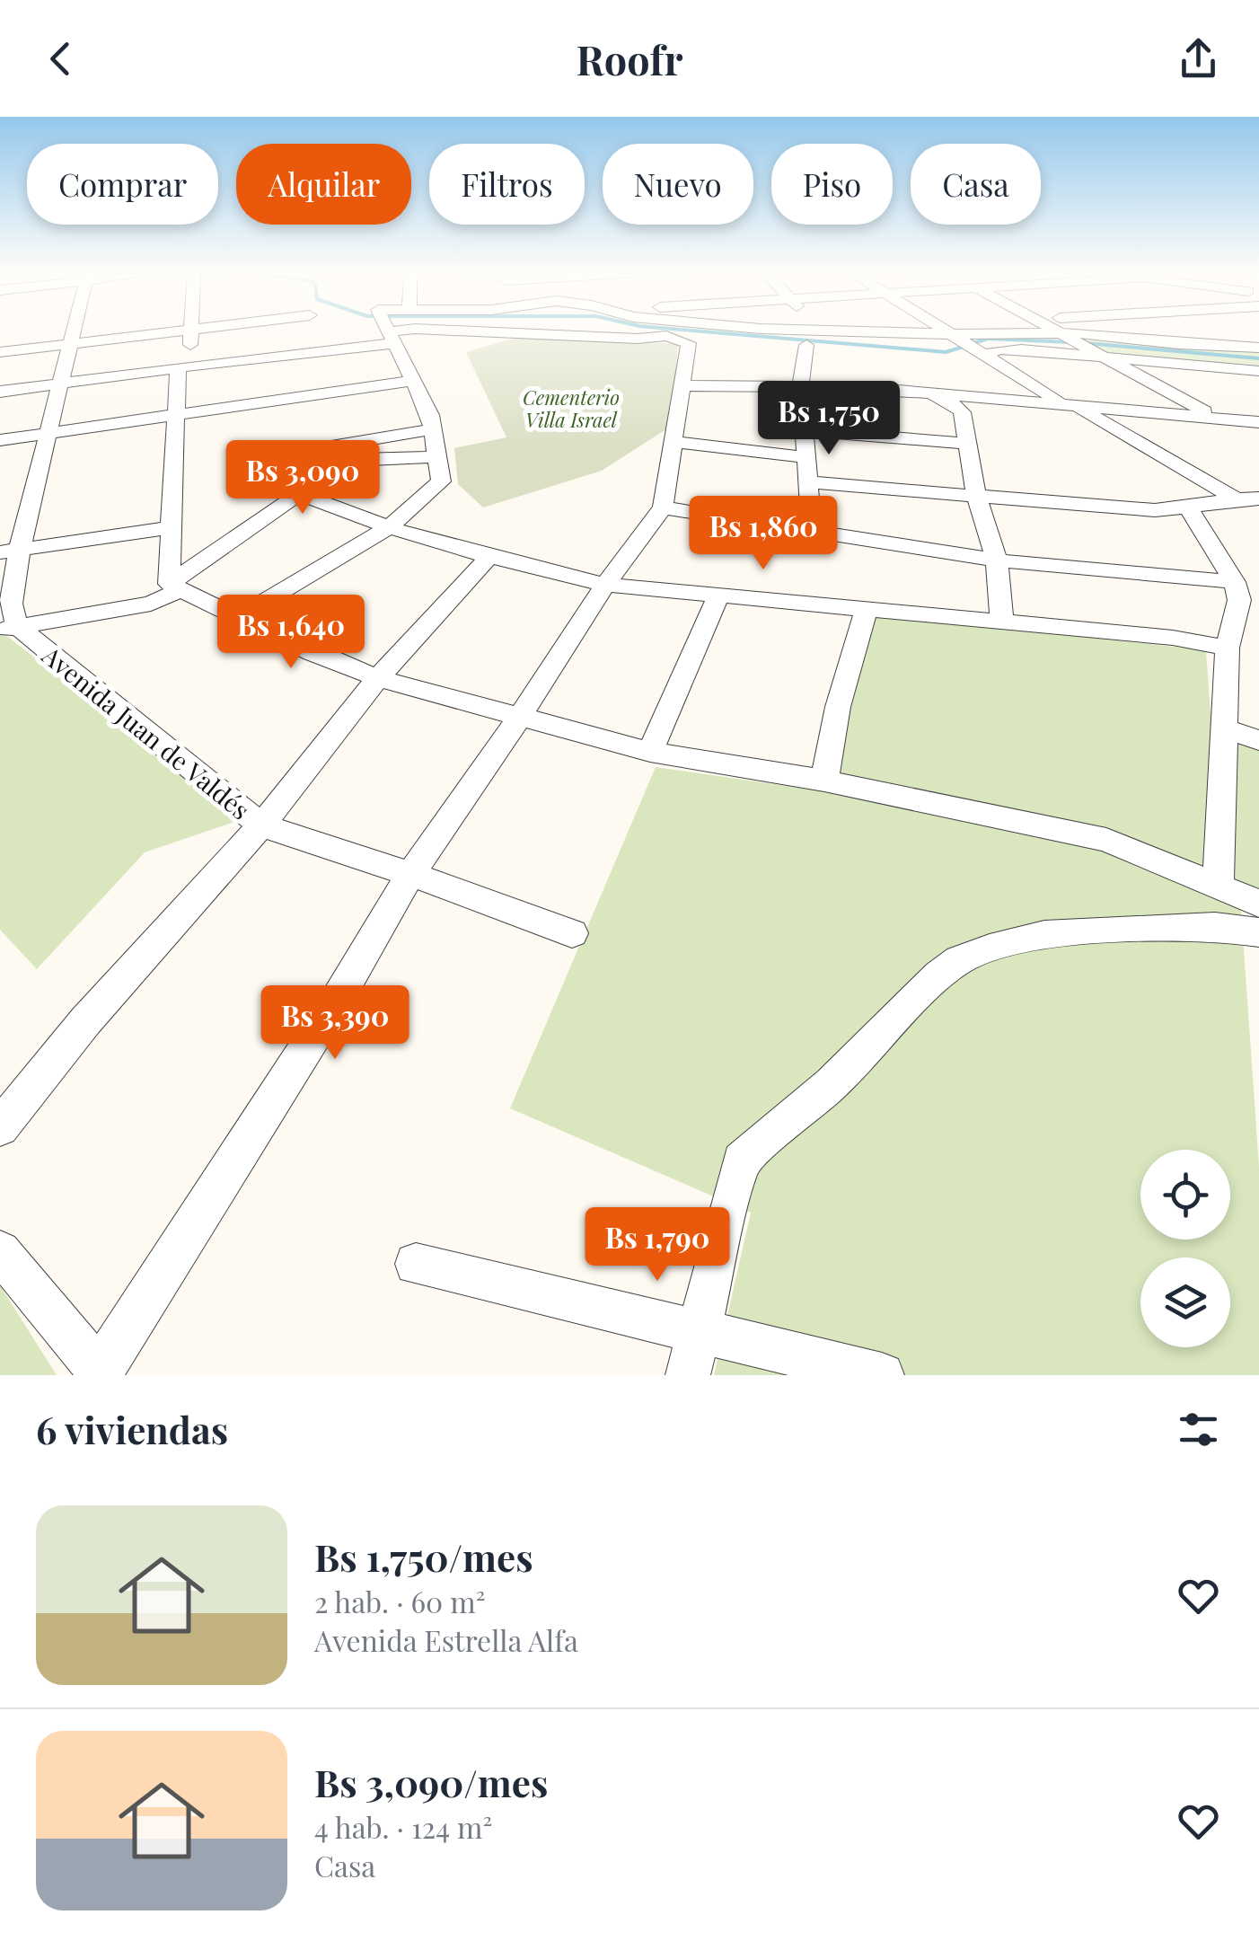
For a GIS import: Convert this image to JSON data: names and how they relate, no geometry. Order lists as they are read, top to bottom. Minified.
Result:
{"streets":{"street":["Avenida Juan de Valdés"]},"parks":["Cementerio Villa Israel"],"page":{"header":"Roofr","chip":["Comprar","Alquilar","Filtros","Nuevo","Piso","Casa"],"price":["Bs 1,750","Bs 3,090","Bs 1,860","Bs 1,640","Bs 3,390","Bs 1,790"],"heading":"6 viviendas","list":[{"name":"Bs 1,750/mes","note":"2 hab. · 60 m² · Avenida Estrella Alfa"},{"name":"Bs 3,090/mes","note":"4 hab. · 124 m² · Casa"}]}}
